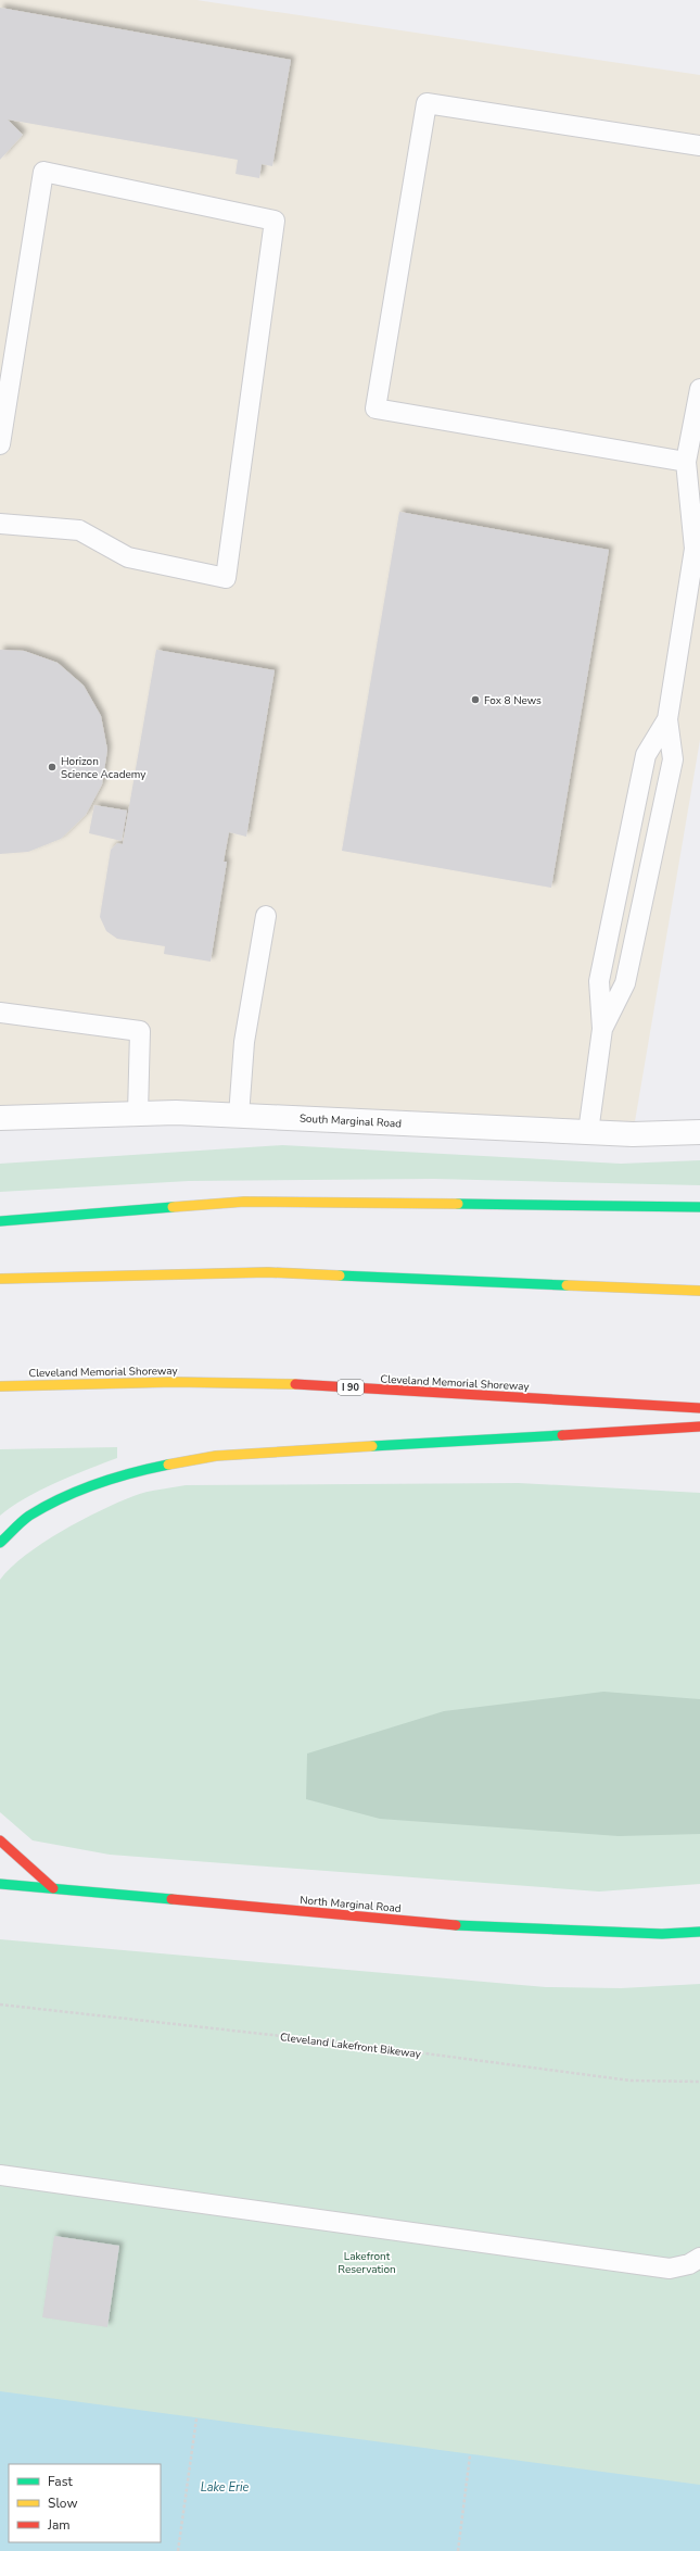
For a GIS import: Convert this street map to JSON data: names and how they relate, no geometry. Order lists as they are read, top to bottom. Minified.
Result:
{"streets":{"main road":["Cleveland Memorial Shoreway","I 90","North Marginal Road"],"street":["South Marginal Road"],"path":["Cleveland Lakefront Bikeway"]},"water":["Lake Erie"],"parks":["Lakefront Reservation"],"places":["Fox 8 News","Horizon Science Academy"],"legend":["Fast","Slow","Jam"]}
